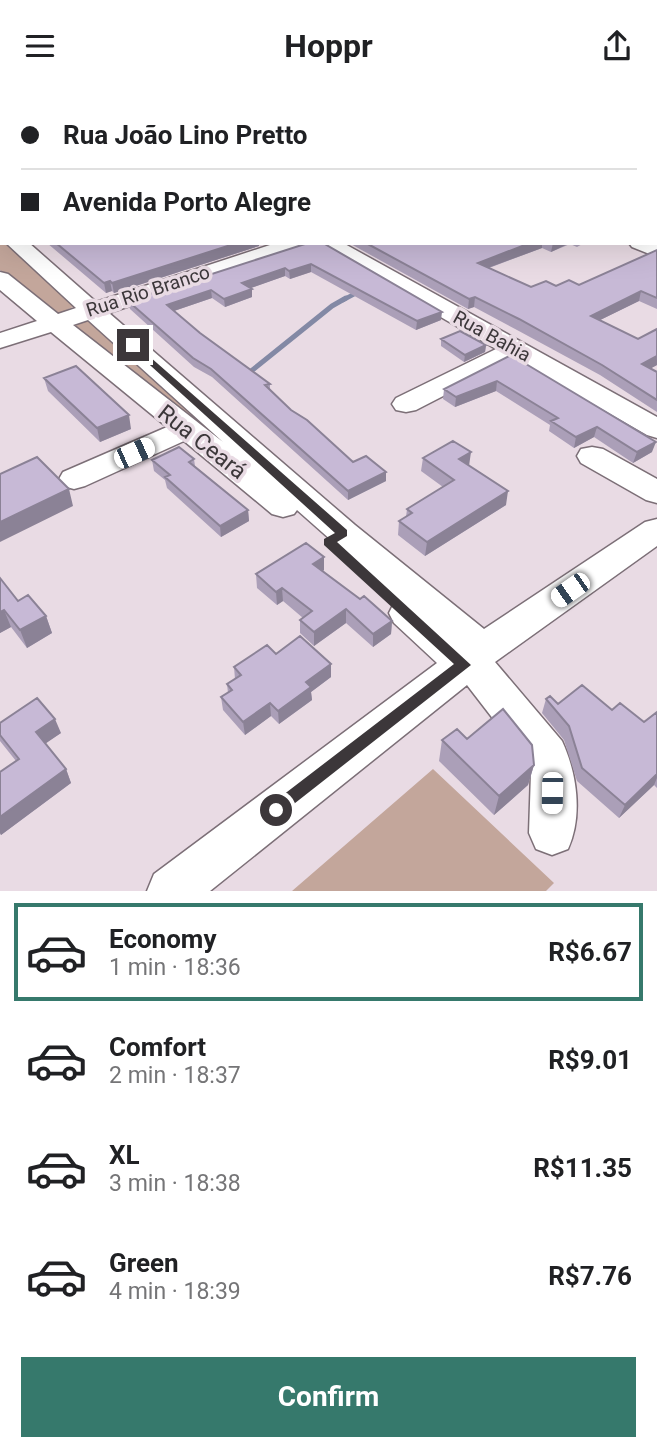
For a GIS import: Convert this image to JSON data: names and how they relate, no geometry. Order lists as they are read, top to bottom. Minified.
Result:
{"streets":{"street":["Rua Rio Branco","Rua Bahia","Rua Ceará"]},"crossings":[["Rua Rio Branco","Rua Ceará"]],"page":{"header":"Hoppr","banner":["Rua João Lino Pretto","Avenida Porto Alegre"],"list":[{"name":"Economy","note":"1 min · 18:36","value":"R$6.67"},{"name":"Comfort","note":"2 min · 18:37","value":"R$9.01"},{"name":"XL","note":"3 min · 18:38","value":"R$11.35"},{"name":"Green","note":"4 min · 18:39","value":"R$7.76"}],"buttons":"Confirm"}}
